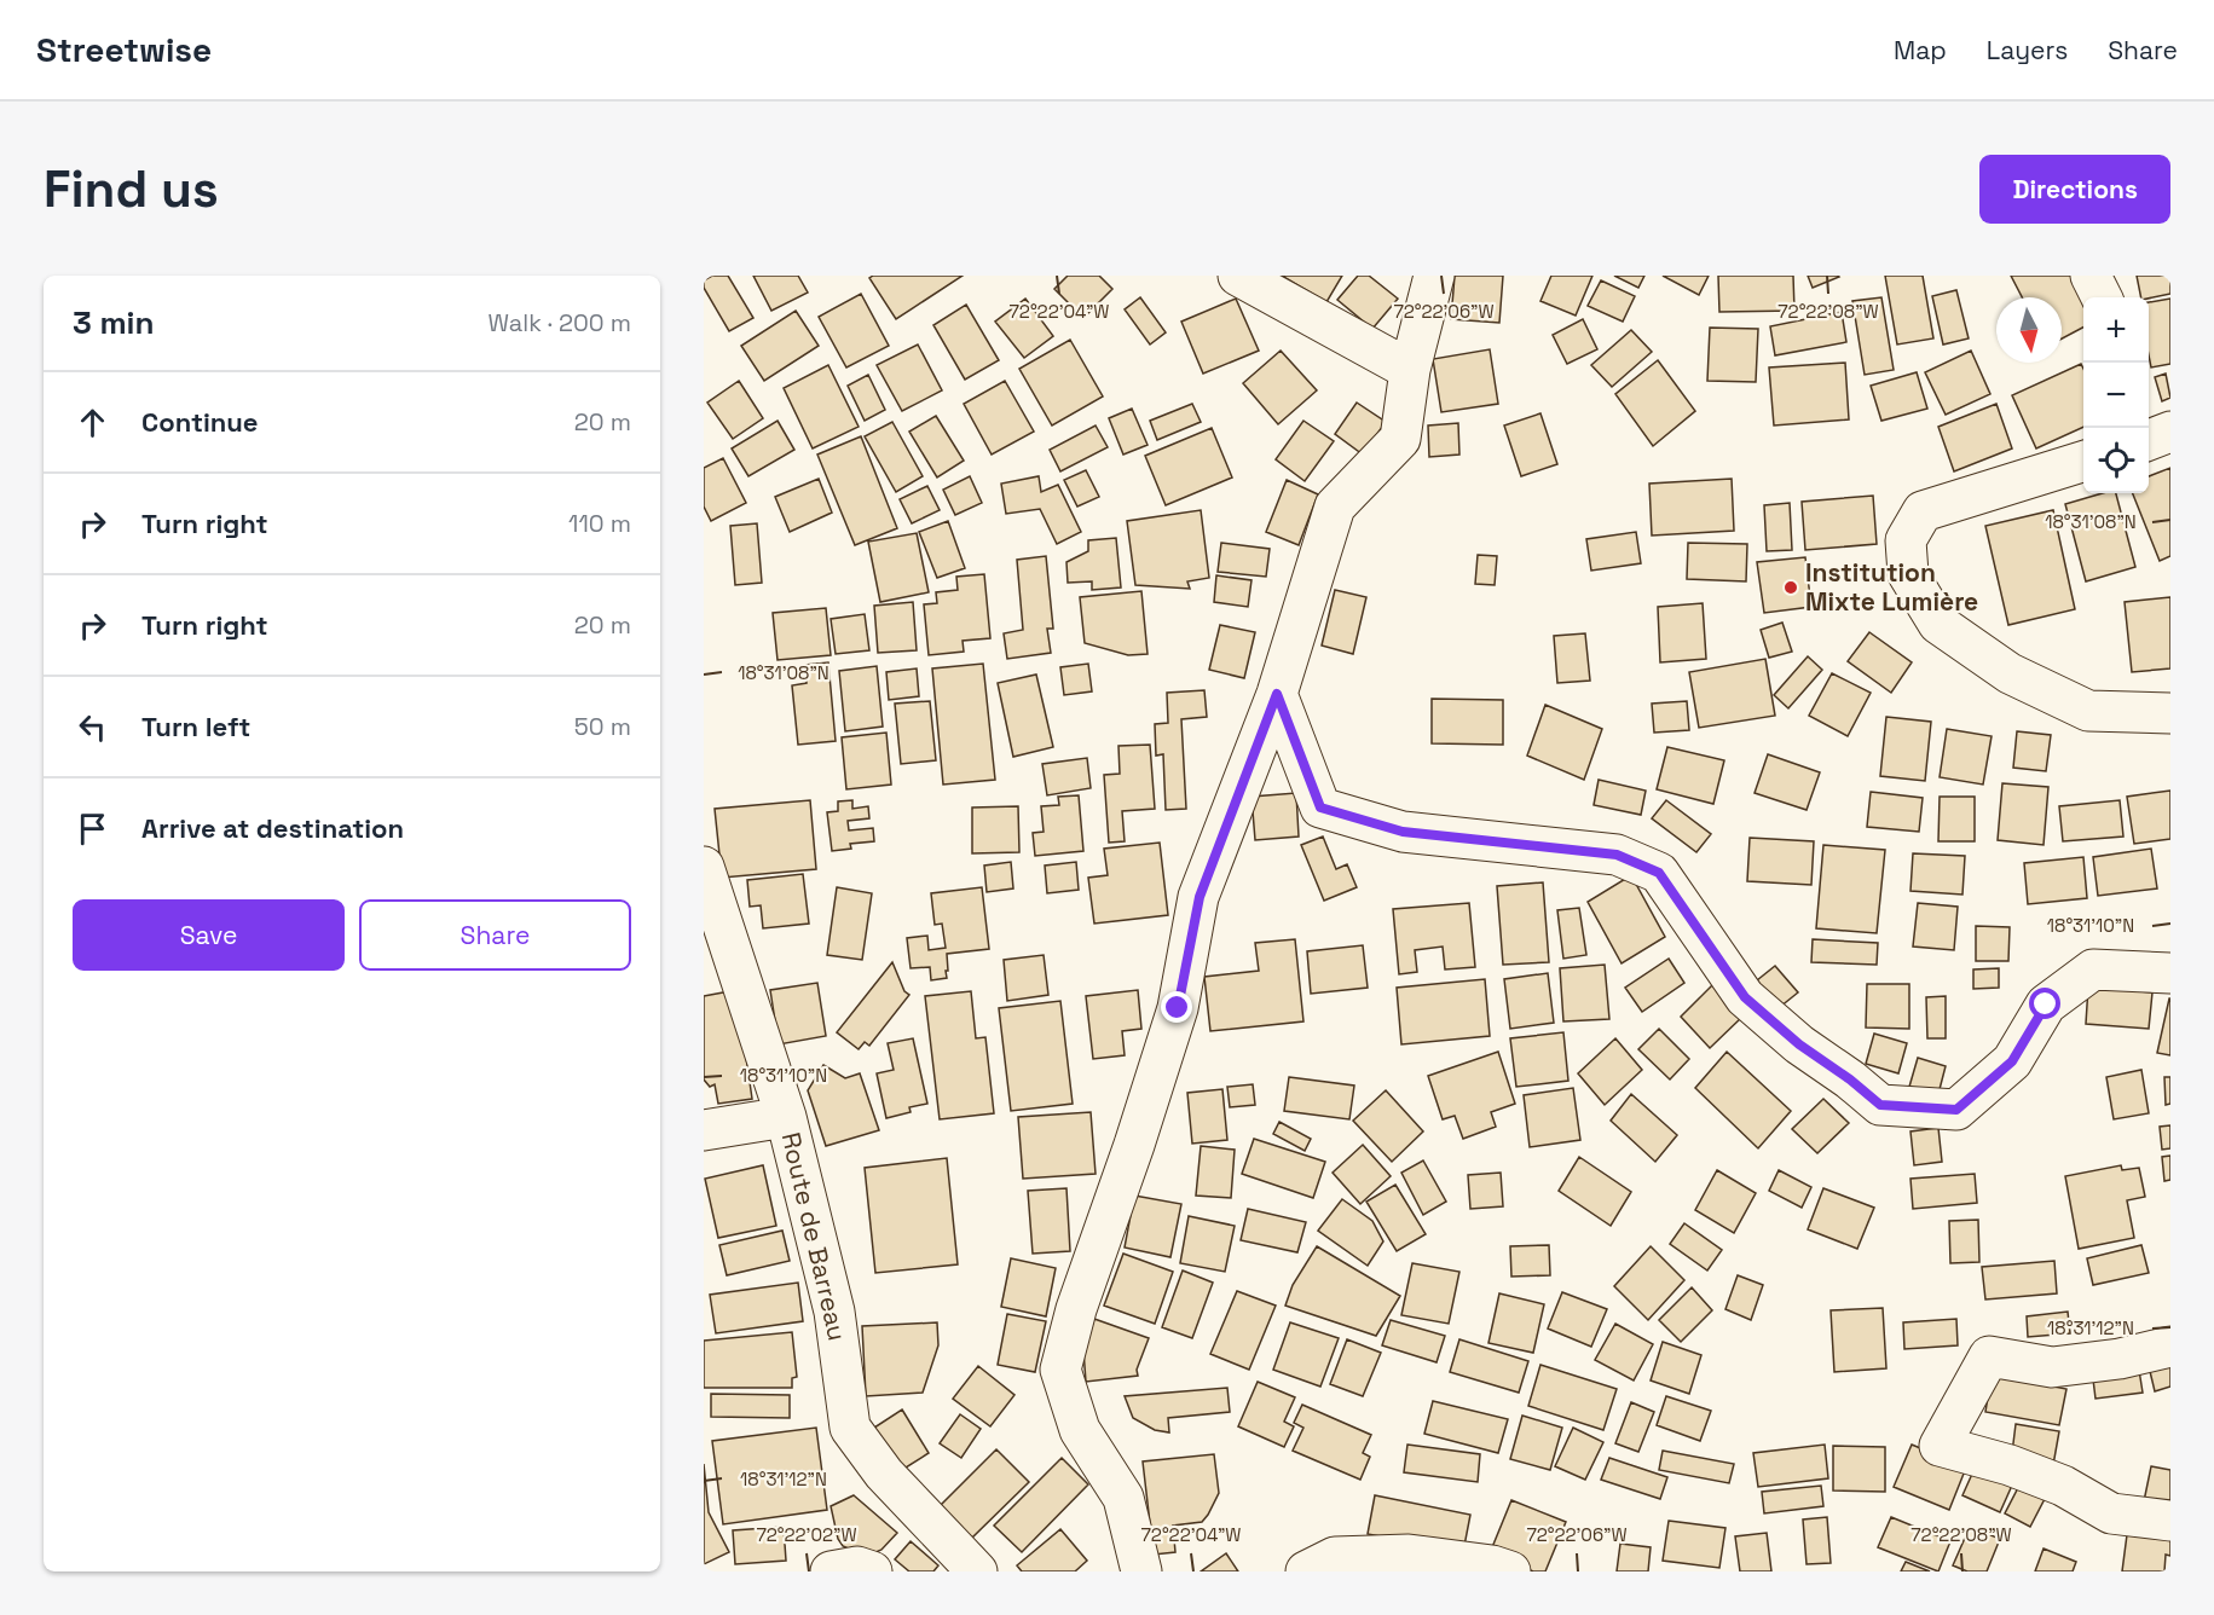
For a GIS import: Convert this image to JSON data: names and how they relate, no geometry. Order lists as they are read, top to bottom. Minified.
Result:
{"streets":{"street":["Route de Barreau"]},"places":["Institution Mixte Lumière"],"north":"bottom","page":{"header":"Streetwise","nav":["Map","Layers","Share"],"buttons":["Directions",["Save","Share"]],"title":"Find us","heading":["3 min","Walk · 200 m"],"map_buttons":["+","−"],"list":[["Continue","20 m"],["Turn right","110 m"],["Turn right","20 m"],["Turn left","50 m"],"Arrive at destination"]},"coordinates":["72°22'04\"W","72°22'06\"W","72°22'08\"W","18°31'08\"N","18°31'10\"N","18°31'12\"N","72°22'02\"W"]}
